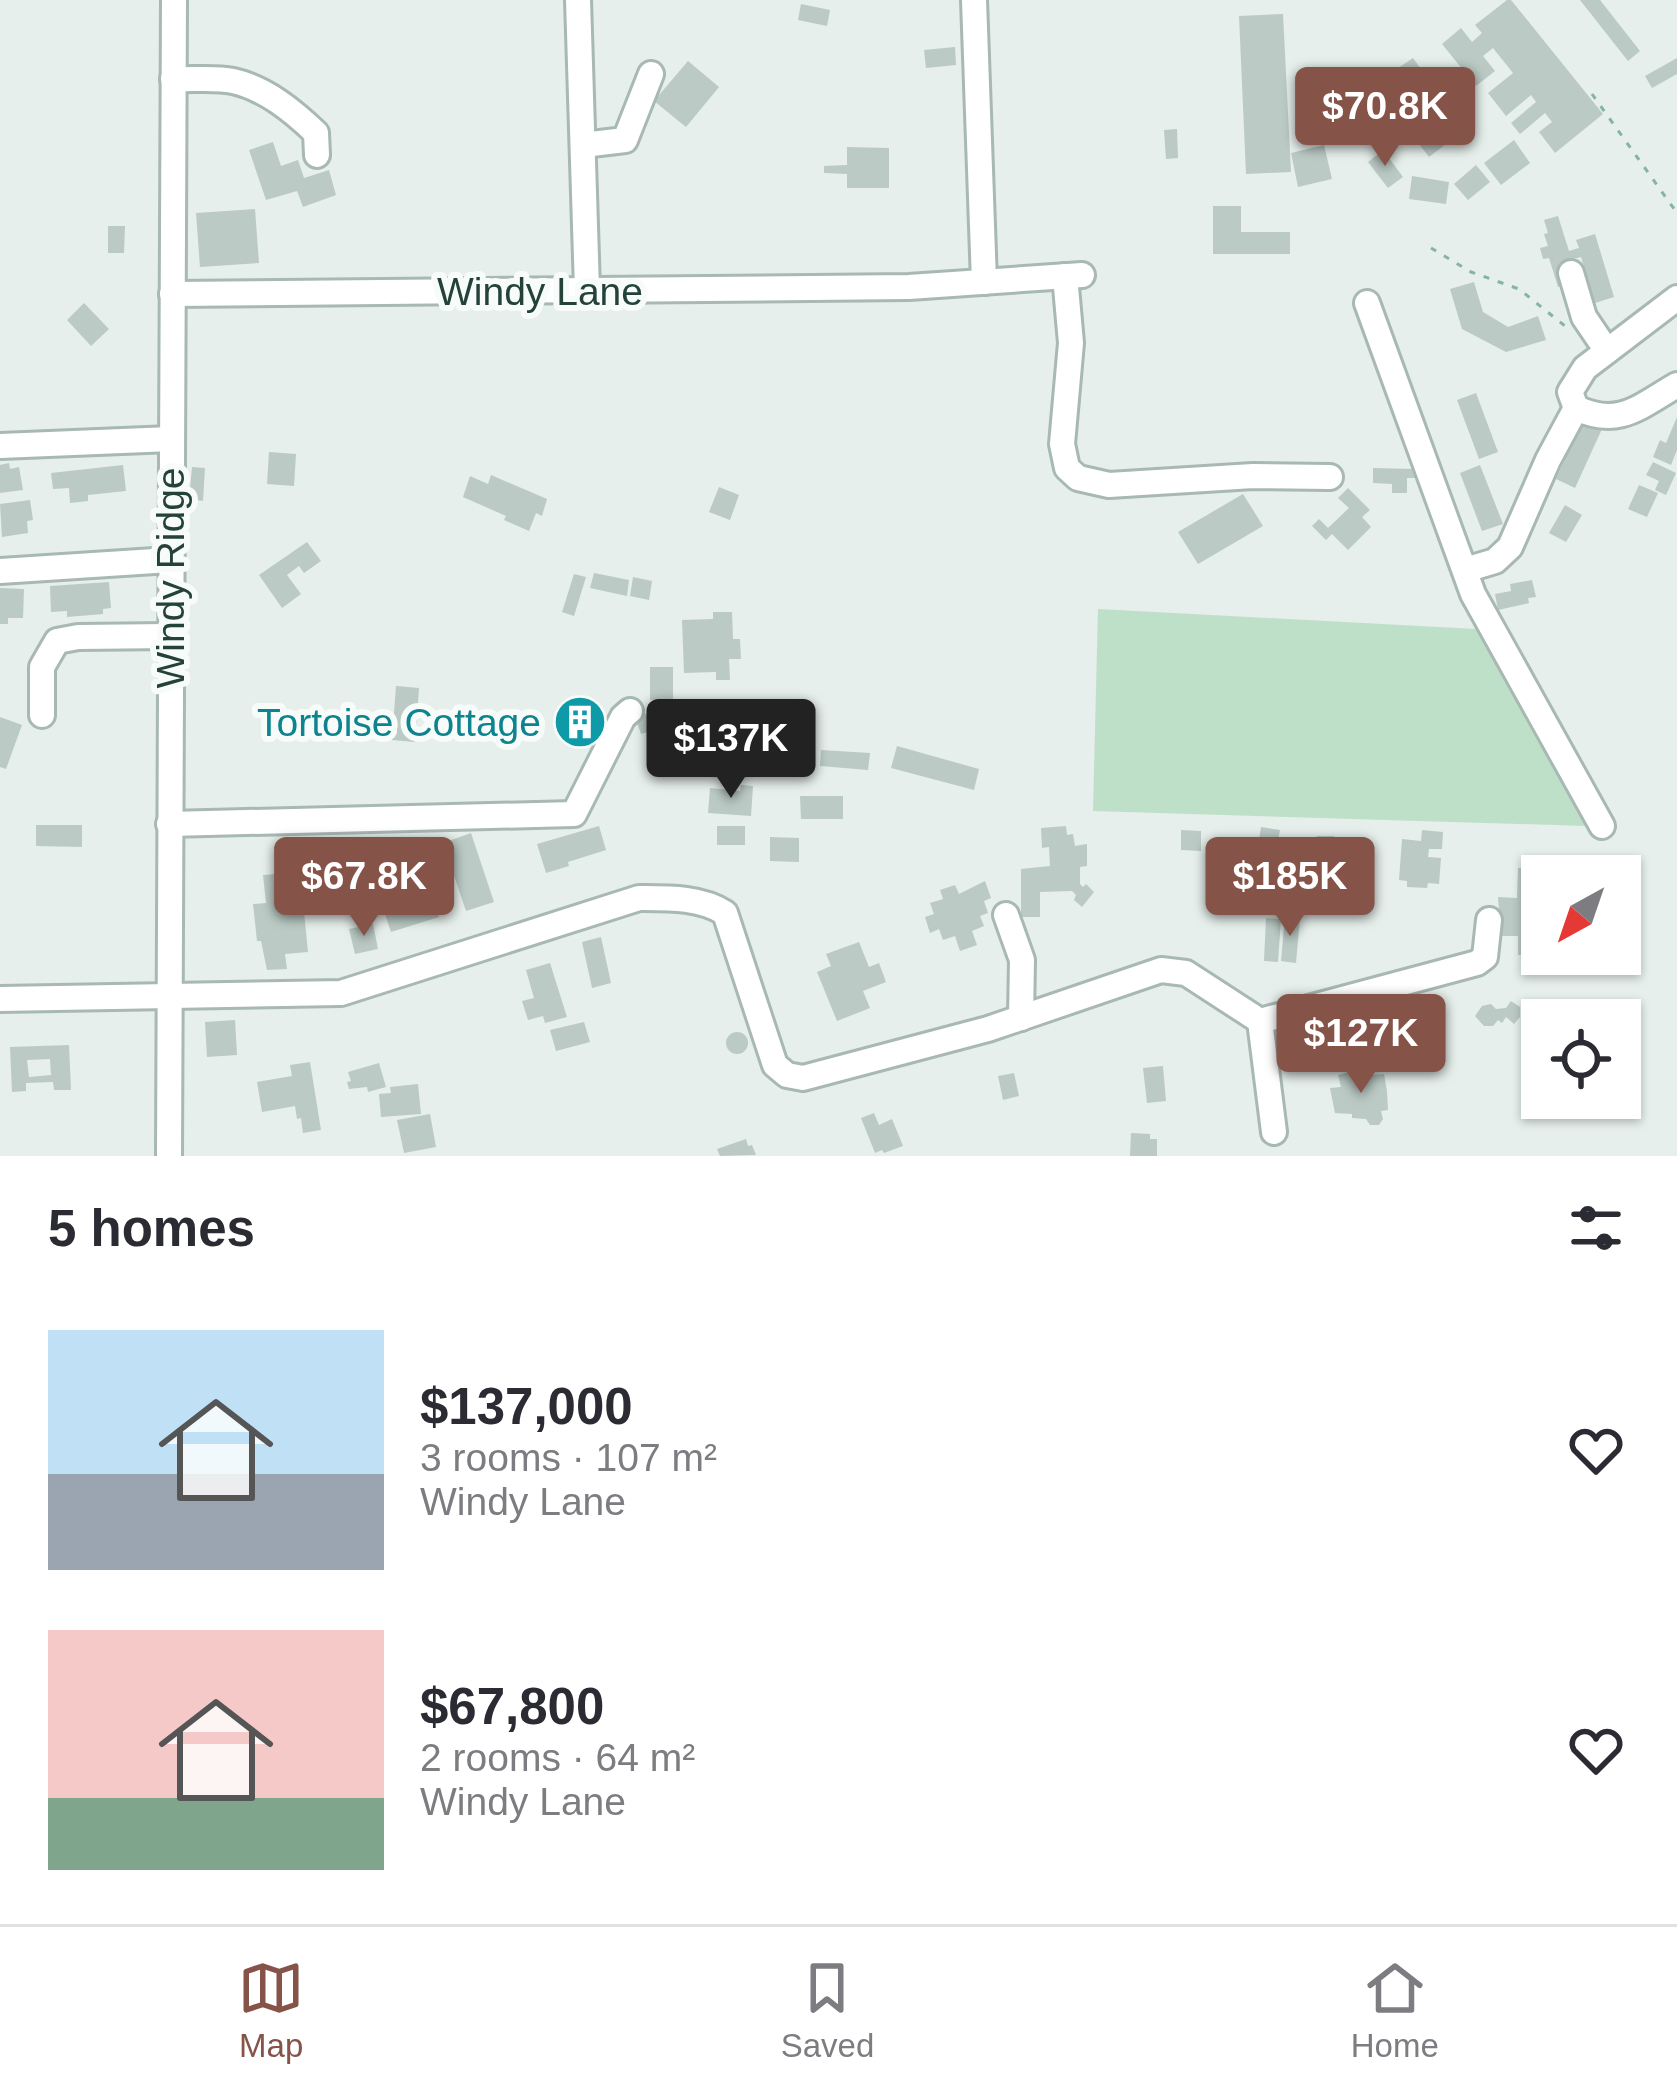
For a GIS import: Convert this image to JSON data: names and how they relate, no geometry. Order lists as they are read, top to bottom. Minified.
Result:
{"streets":{"street":["Windy Lane","Windy Ridge"]},"crossings":[["Windy Lane","Windy Ridge"]],"places":{"building":["Tortoise Cottage"]},"north":"bottom left","page":{"price":["$70.8K","$137K","$67.8K","$185K","$127K"],"heading":"5 homes","list":[{"name":"$137,000","note":"3 rooms · 107 m² · Windy Lane"},{"name":"$67,800","note":"2 rooms · 64 m² · Windy Lane"}],"tabs":["Map","Saved","Home"]}}
